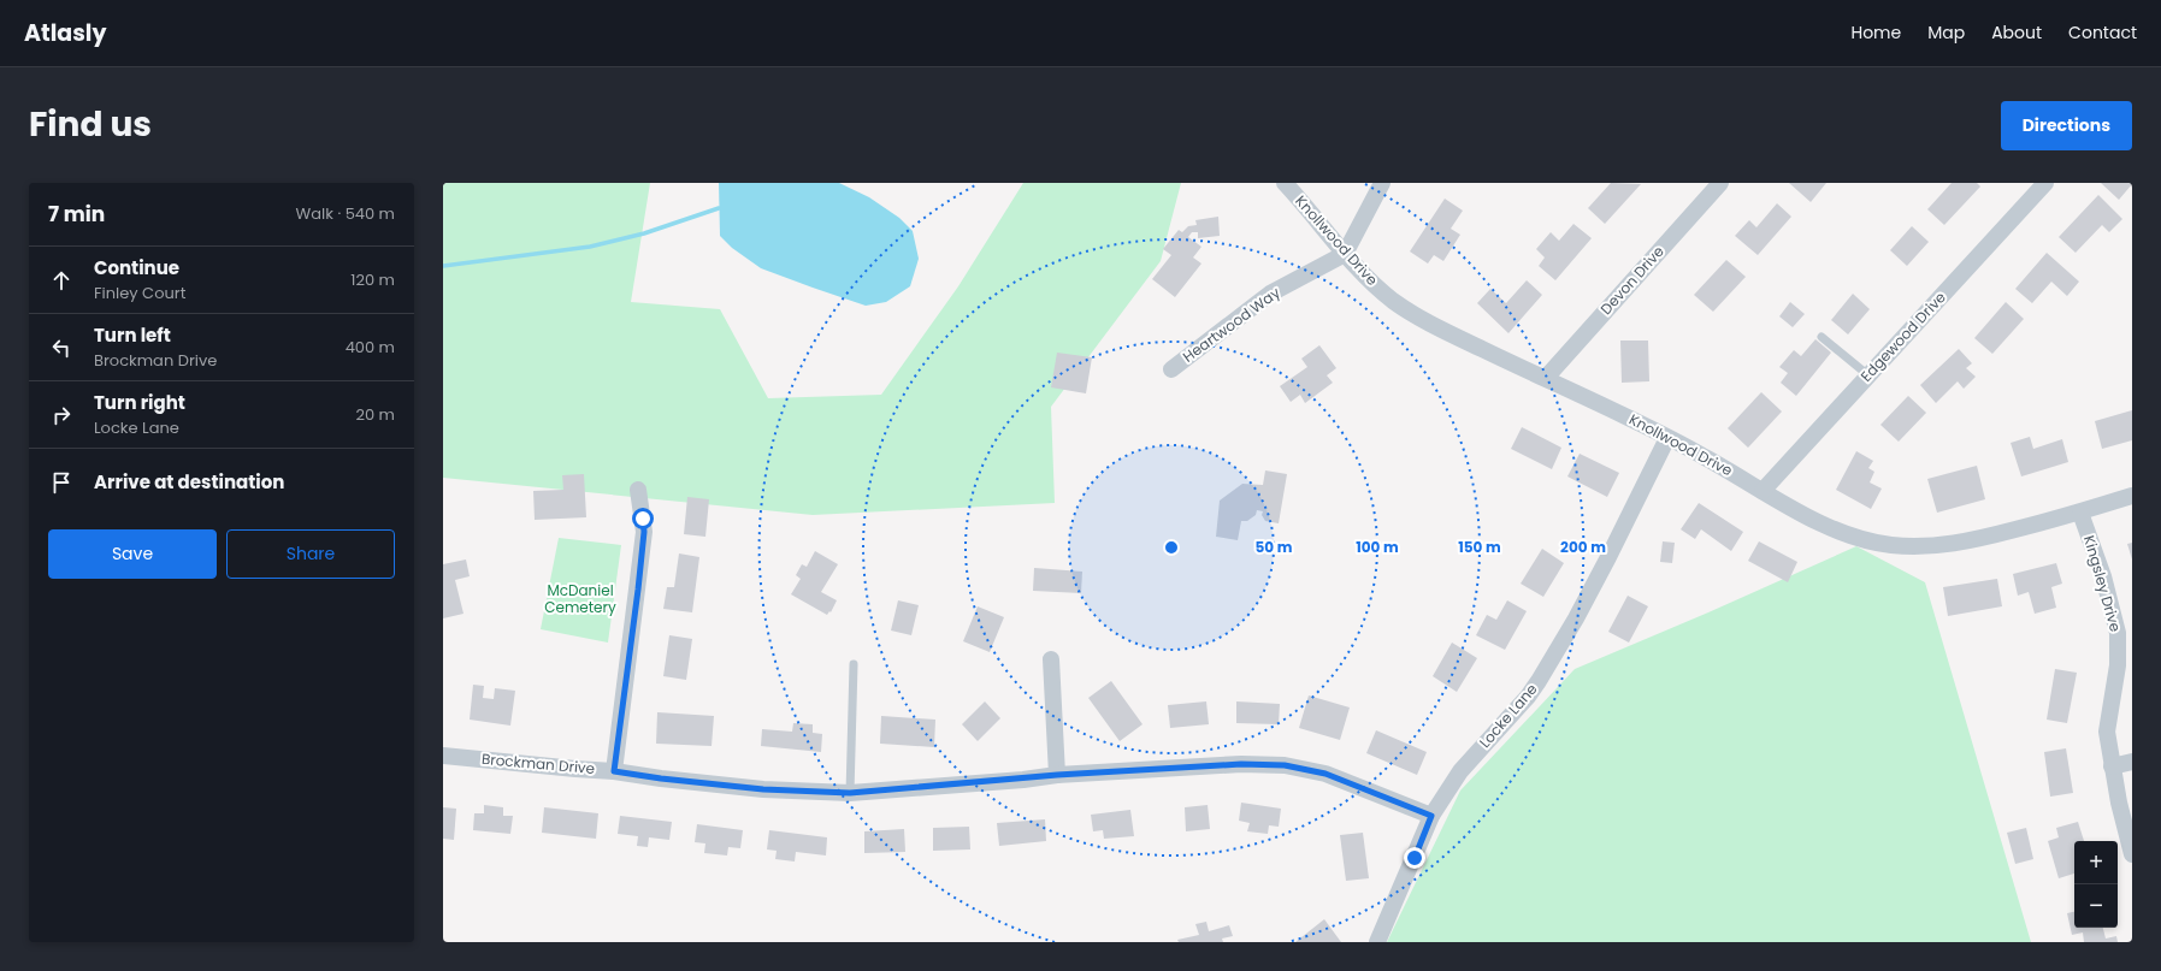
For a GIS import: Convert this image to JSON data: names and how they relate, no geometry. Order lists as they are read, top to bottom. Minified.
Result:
{"streets":{"street":["Knollwood Drive","Devon Drive","Heartwood Way","Edgewood Drive","Kingsley Drive","Locke Lane","Brockman Drive"]},"crossings":[["Knollwood Drive","Devon Drive"],["Knollwood Drive","Heartwood Way"],["Knollwood Drive","Edgewood Drive"],["Knollwood Drive","Kingsley Drive"],["Knollwood Drive","Locke Lane"],["Locke Lane","Brockman Drive"]],"parks":["McDaniel Cemetery"],"page":{"header":"Atlasly","nav":["Home","Map","About","Contact"],"title":"Find us","buttons":["Directions",["Save","Share"]],"heading":["7 min","Walk · 540 m"],"list":[["Continue","Finley Court","120 m"],["Turn left","Brockman Drive","400 m"],["Turn right","Locke Lane","20 m"],"Arrive at destination"],"map_buttons":["+","−"]},"rings":["50 m","100 m","150 m","200 m"]}
